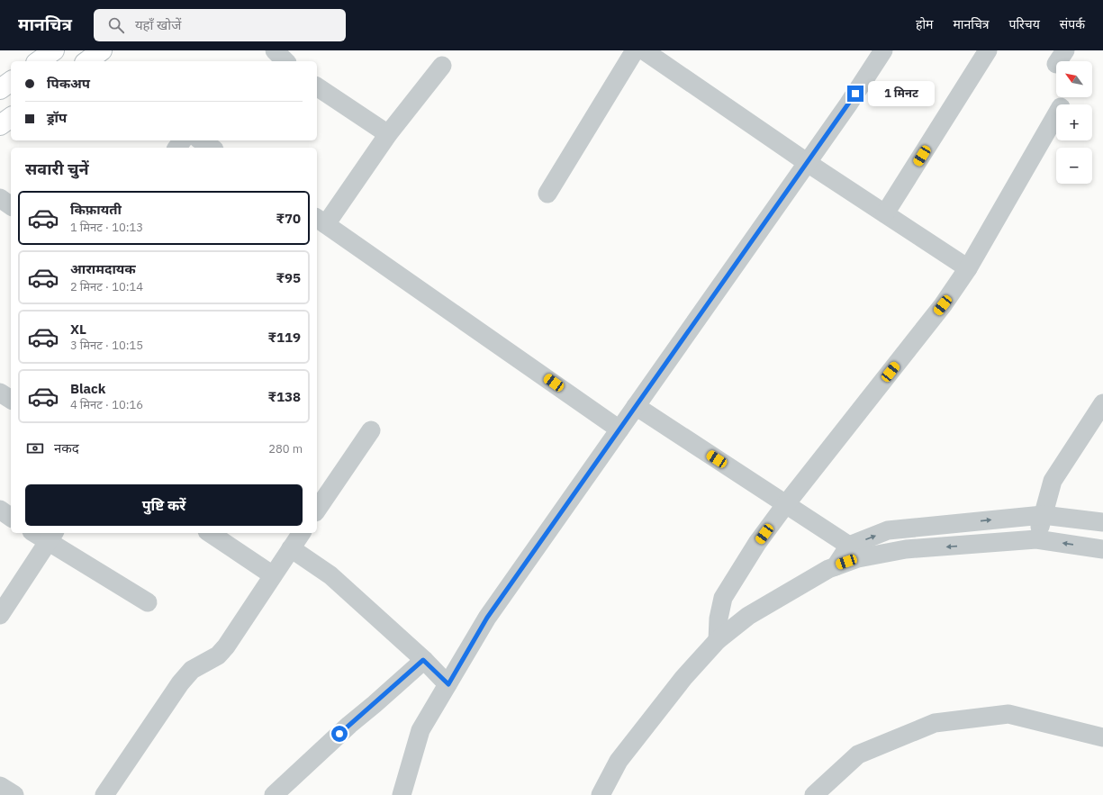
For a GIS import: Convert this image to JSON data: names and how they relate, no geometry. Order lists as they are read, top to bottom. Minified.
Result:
{"north":"top left","page":{"header":"मानचित्र","search":"यहाँ खोजें","nav":["होम","मानचित्र","परिचय","संपर्क"],"map_buttons":["+","−"],"banner":["पिकअप","ड्रॉप"],"bubble":"1 मिनट","heading":"सवारी चुनें","list":[{"name":"किफ़ायती","note":"1 मिनट · 10:13","value":"₹70"},{"name":"आरामदायक","note":"2 मिनट · 10:14","value":"₹95"},{"name":"XL","note":"3 मिनट · 10:15","value":"₹119"},{"name":"Black","note":"4 मिनट · 10:16","value":"₹138"}],"pay":["नकद","280 m"],"buttons":"पुष्टि करें"}}
